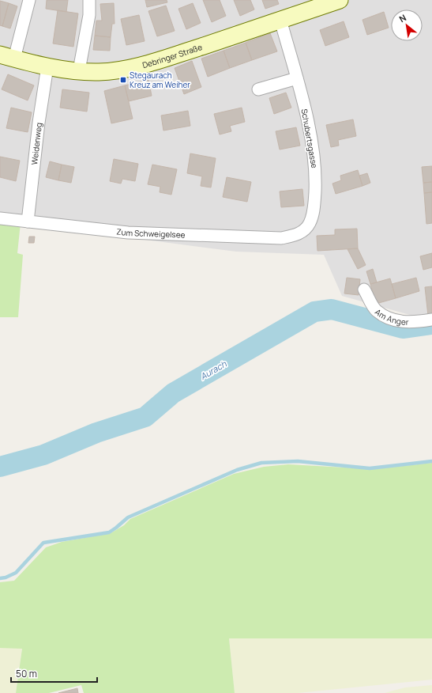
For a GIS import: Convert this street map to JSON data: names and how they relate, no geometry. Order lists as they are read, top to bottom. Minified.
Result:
{"streets":{"street":["Debringer Straße","Schubertsgasse","Weidenweg","Zum Schweigelsee","Am Anger"]},"crossings":[["Debringer Straße","Schubertsgasse"],["Debringer Straße","Weidenweg"],["Schubertsgasse","Zum Schweigelsee"],["Weidenweg","Zum Schweigelsee"]],"water":["Aurach"],"places":{"transit":["Stegaurach Kreuz am Weiher"]},"scale_bar":"50 m","north":"top left"}
